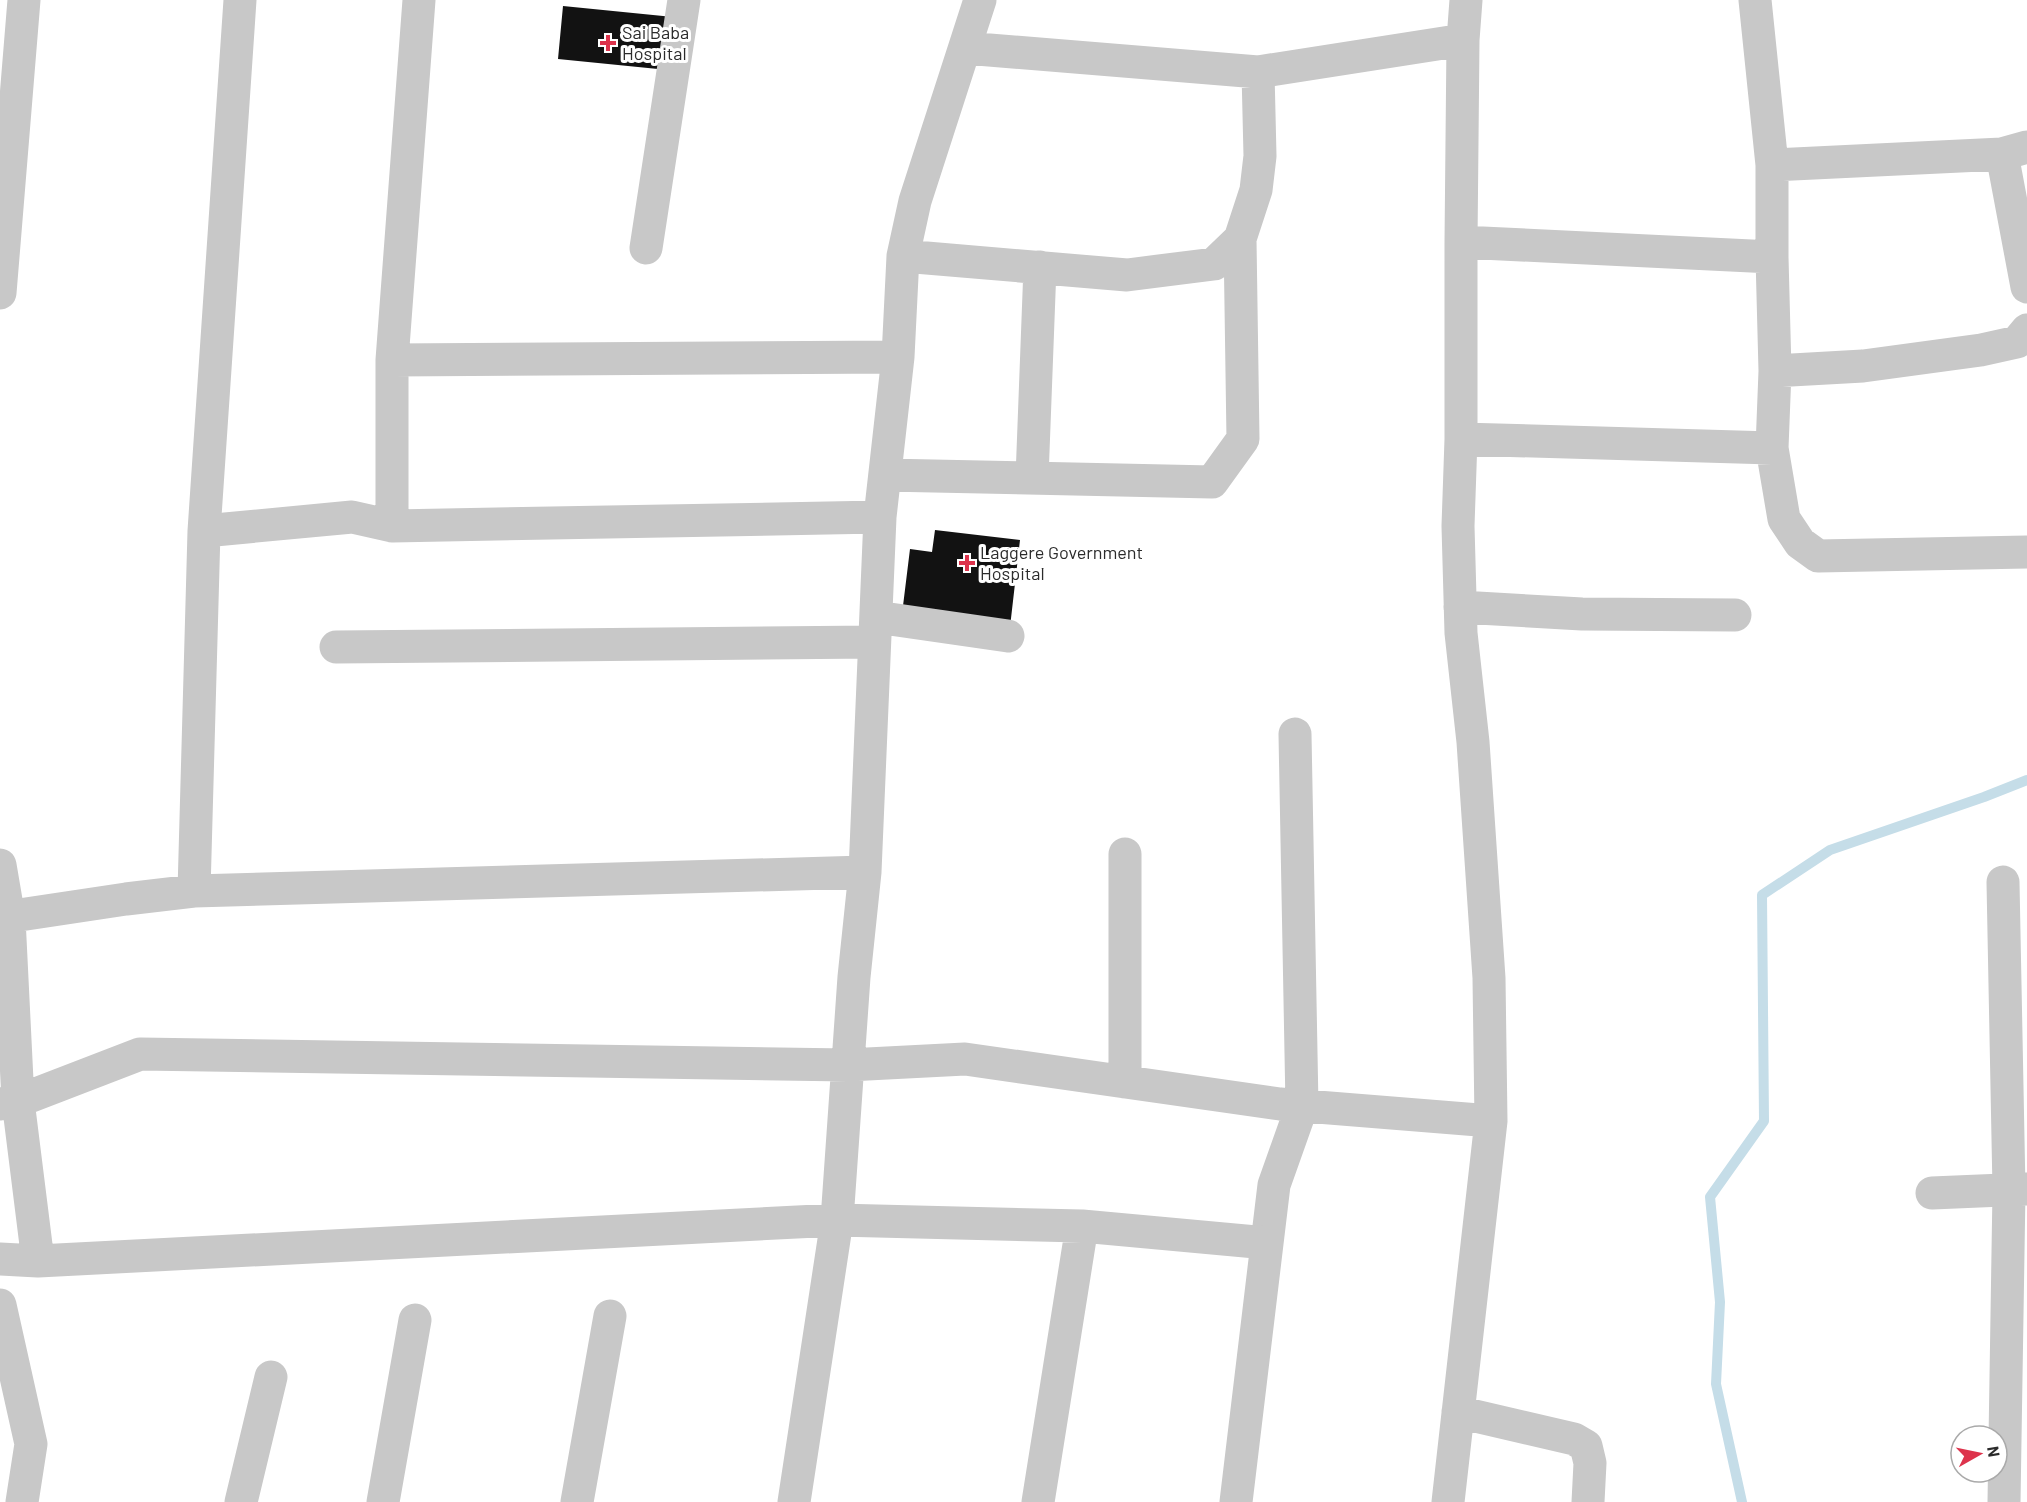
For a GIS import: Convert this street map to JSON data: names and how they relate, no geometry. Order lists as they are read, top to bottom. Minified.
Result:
{"places":{"health":["Sai Baba Hospital","Laggere Government Hospital"]},"north":"right"}
